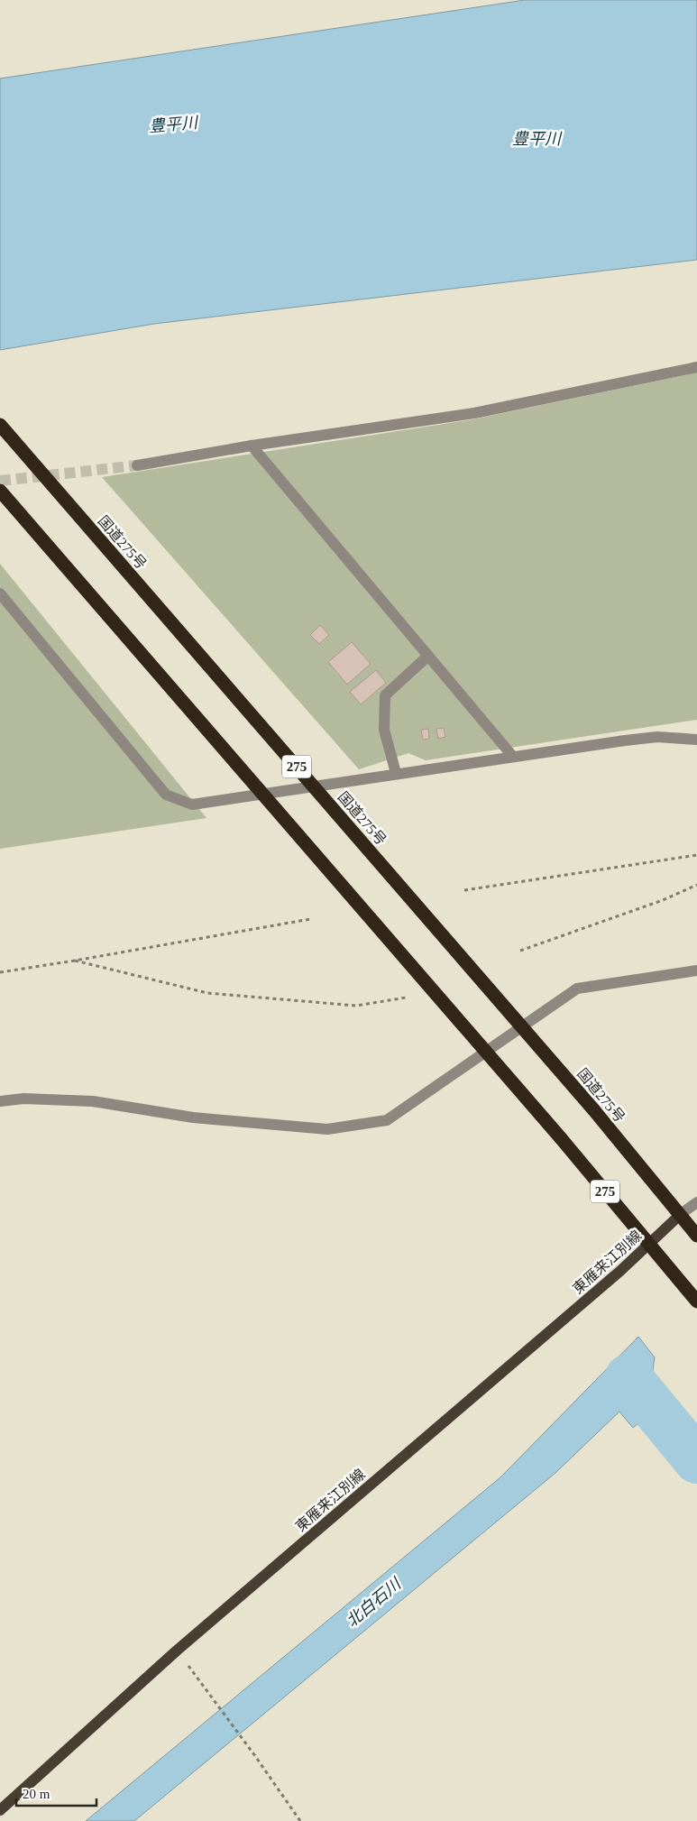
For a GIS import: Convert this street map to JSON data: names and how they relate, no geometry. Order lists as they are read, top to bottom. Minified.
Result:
{"streets":{"highway":["国道275号","275"],"main road":["東雁来江別線"]},"crossings":[["国道275号","東雁来江別線"],["275","東雁来江別線"]],"water":["豊平川","北白石川"],"scale_bar":"20 m"}
